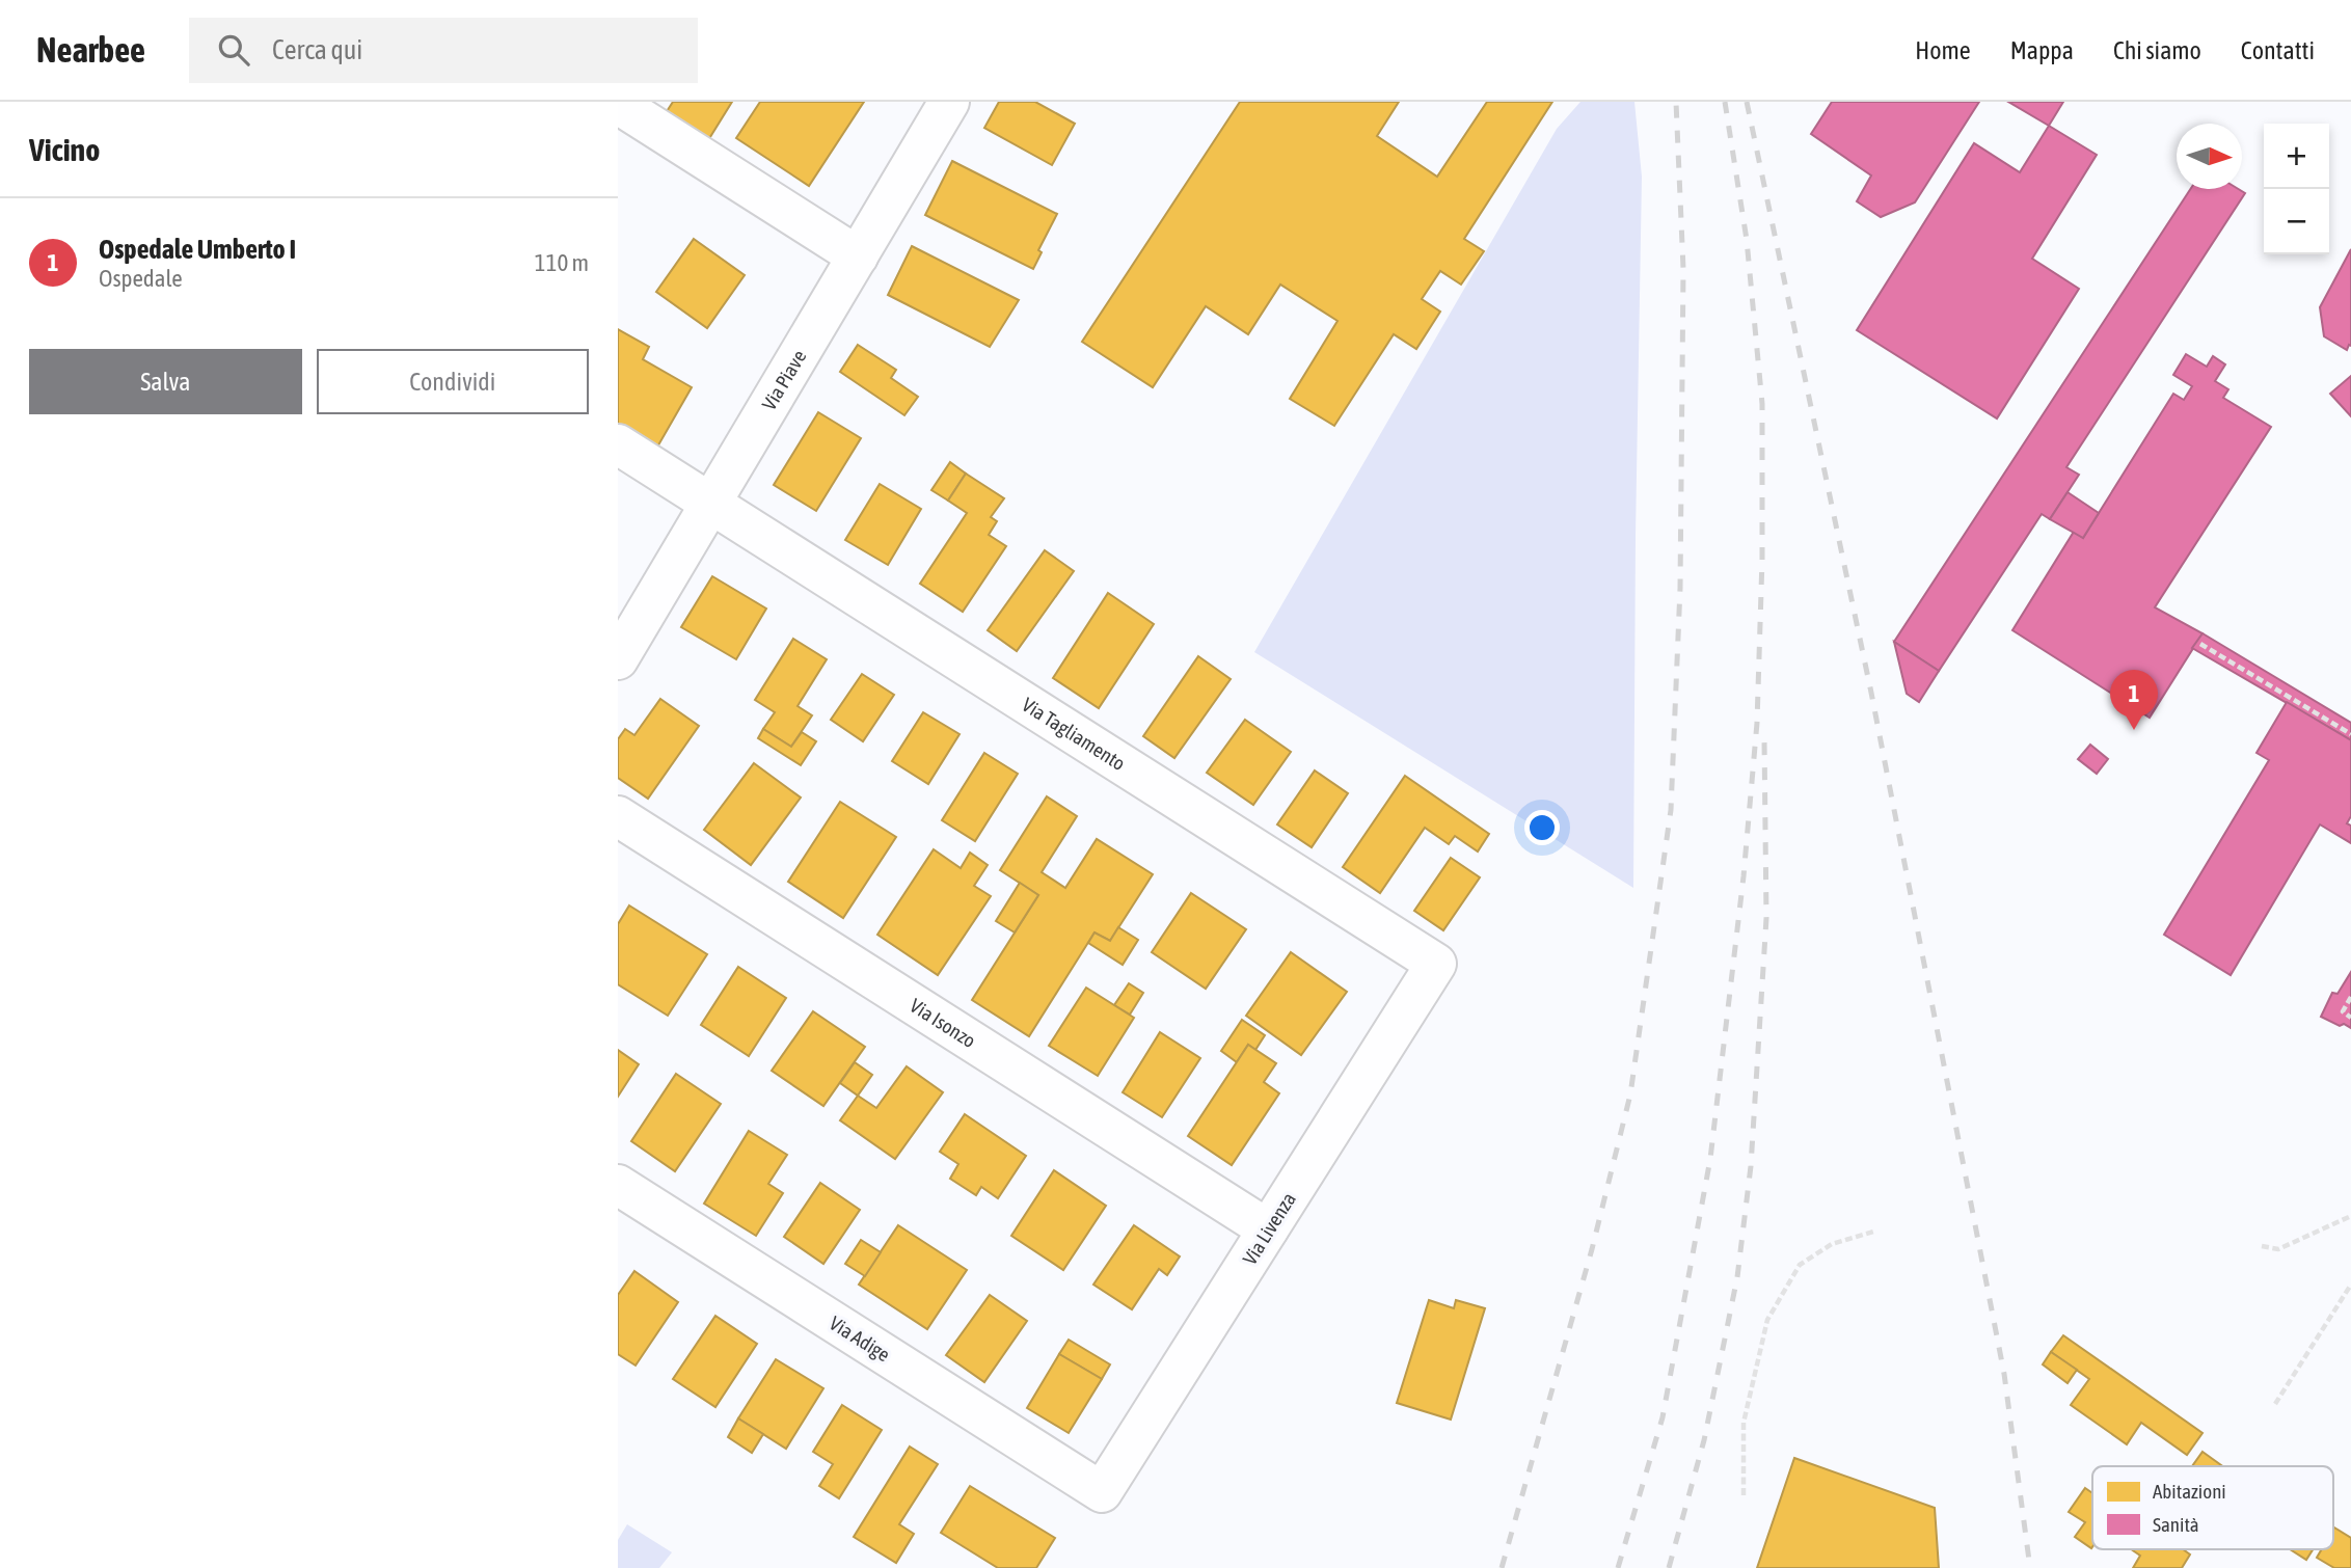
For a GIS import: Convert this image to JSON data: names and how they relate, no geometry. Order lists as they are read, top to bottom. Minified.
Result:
{"streets":{"street":["Via Piave","Via Tagliamento","Via Isonzo","Via Livenza","Via Adige"]},"crossings":[["Via Piave","Via Tagliamento"],["Via Tagliamento","Via Livenza"],["Via Isonzo","Via Livenza"],["Via Livenza","Via Adige"]],"legend":["Abitazioni","Sanità"],"north":"right","page":{"header":"Nearbee","search":"Cerca qui","nav":["Home","Mappa","Chi siamo","Contatti"],"heading":"Vicino","map_buttons":["+","−"],"list":[{"mark":"1","name":"Ospedale Umberto I","note":"Ospedale","value":"110 m"}],"buttons":["Salva","Condividi"],"pins":"1"}}
